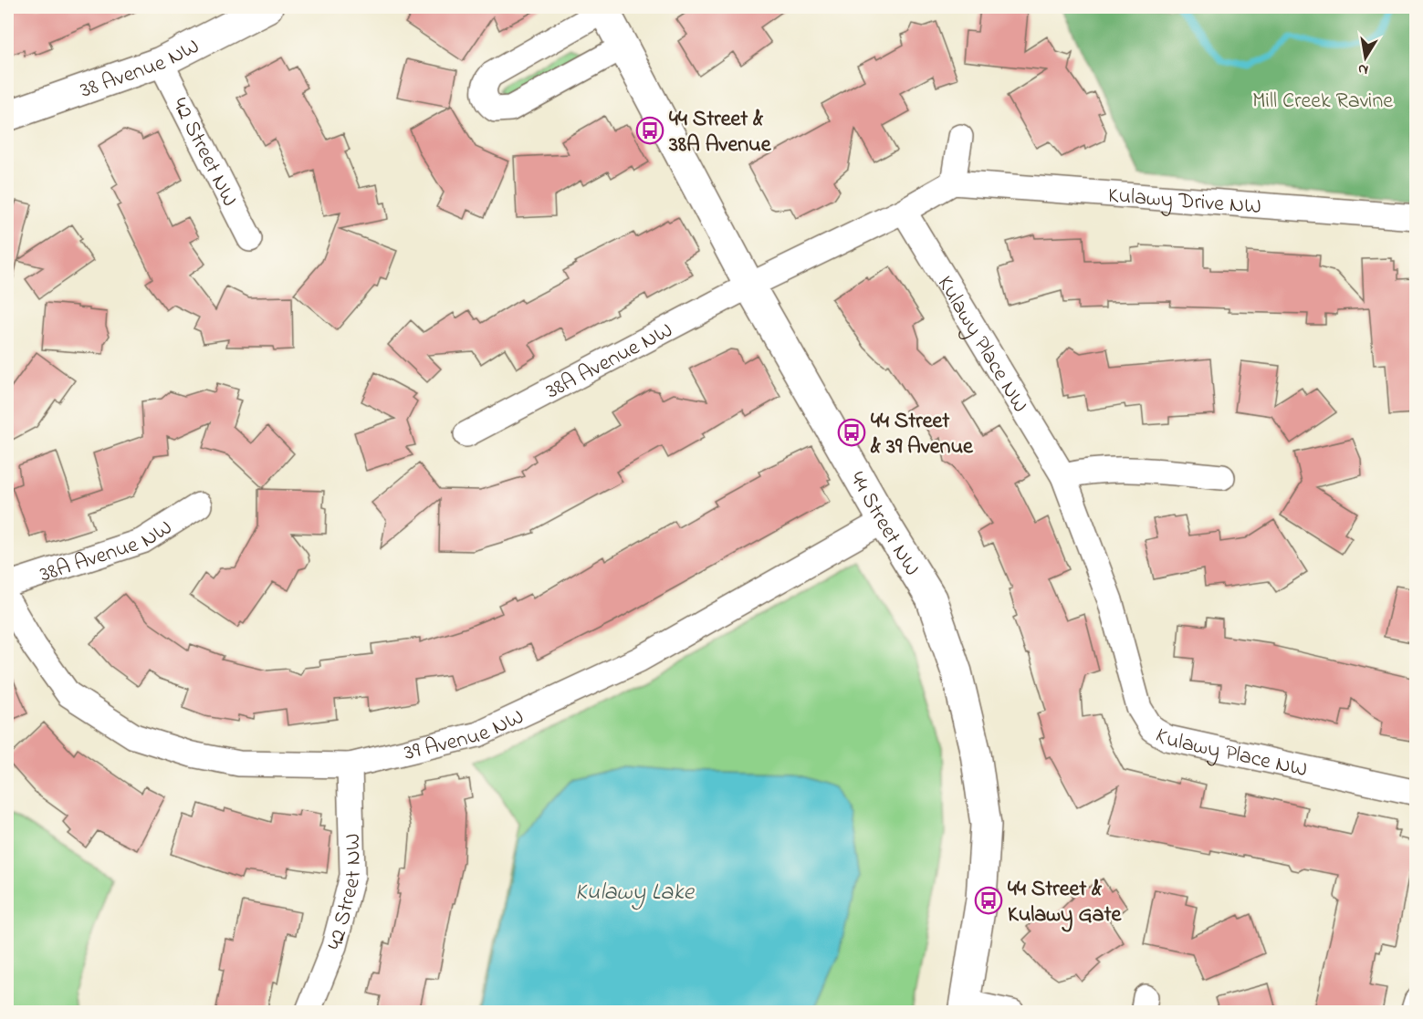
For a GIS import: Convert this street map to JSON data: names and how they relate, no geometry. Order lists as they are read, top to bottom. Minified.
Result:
{"streets":{"street":["38 Avenue NW","42 Street NW","Kulawy Drive NW","Kulawy Place NW","38A Avenue NW","44 Street NW","39 Avenue NW"]},"crossings":[["38 Avenue NW","42 Street NW"],["42 Street NW","39 Avenue NW"],["38A Avenue NW","44 Street NW"],["44 Street NW","39 Avenue NW"]],"water":["Kulawy Lake"],"parks":["Mill Creek Ravine"],"places":{"bus stop":["44 Street & 38A Avenue","44 Street & 39 Avenue","44 Street & Kulawy Gate"]},"north":"bottom"}
